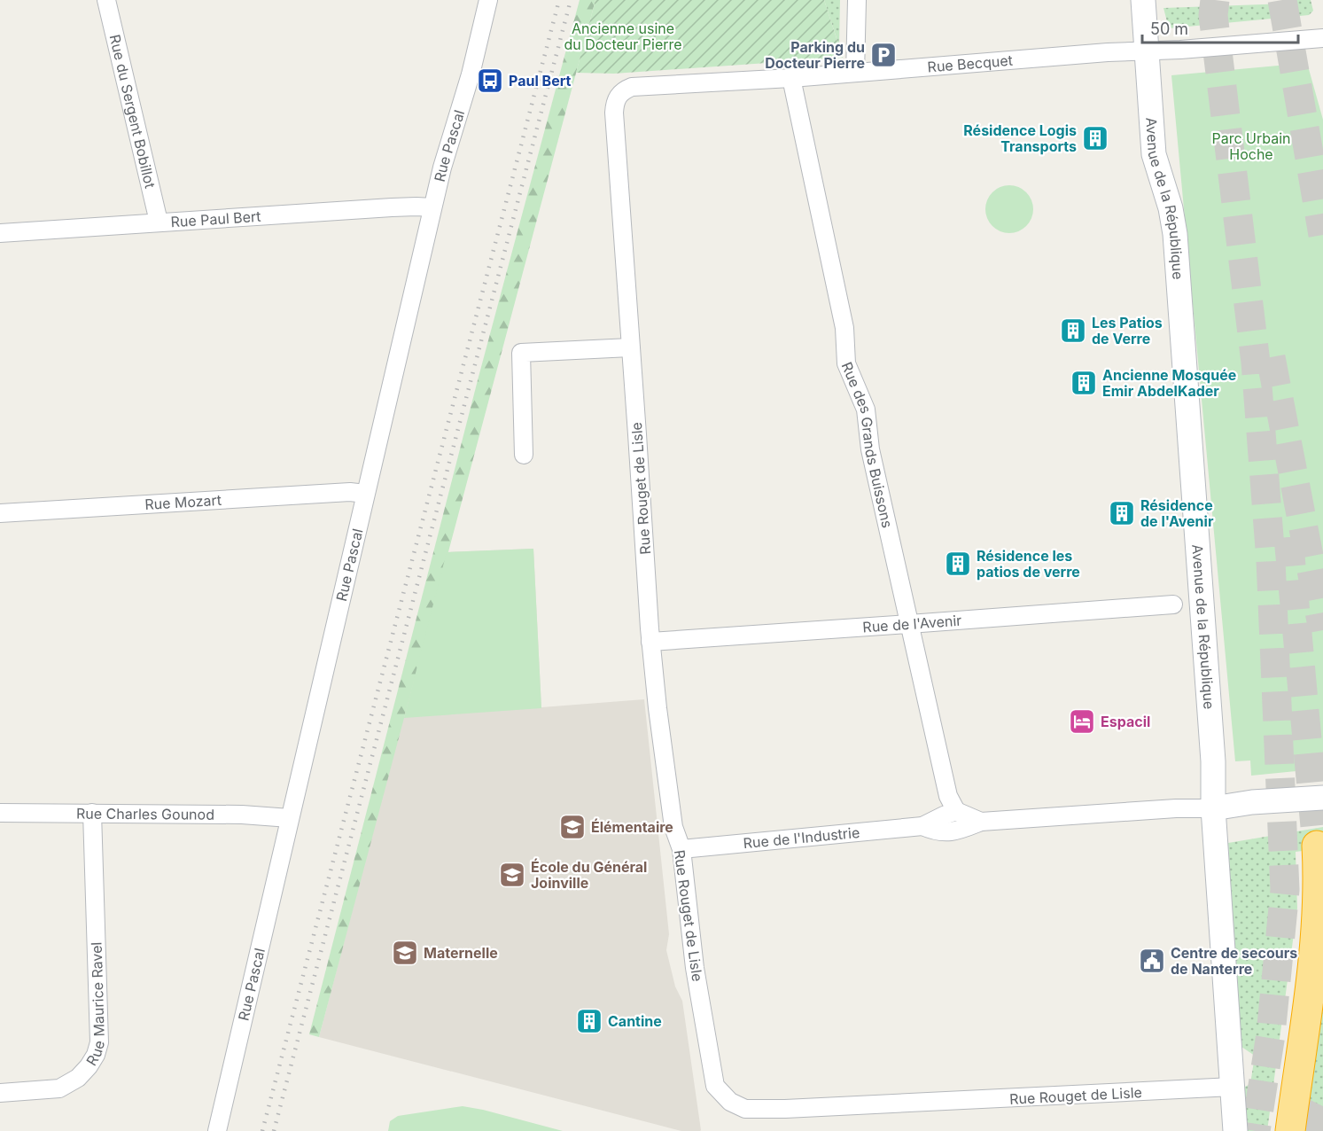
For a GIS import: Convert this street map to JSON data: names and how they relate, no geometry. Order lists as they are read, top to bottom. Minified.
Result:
{"streets":{"main road":["Avenue de la République"],"street":["Rue Becquet","Rue du Sergent Bobillot","Rue Pascal","Rue Paul Bert","Rue des Grands Buissons","Rue Rouget de Lisle","Rue Mozart","Rue de l'Avenir","Rue Charles Gounod","Rue de l'Industrie","Rue Maurice Ravel"]},"crossings":[["Rue Becquet","Avenue de la République"],["Rue Becquet","Rue des Grands Buissons"],["Rue Becquet","Rue Rouget de Lisle"],["Rue du Sergent Bobillot","Rue Paul Bert"],["Rue Pascal","Rue Paul Bert"],["Rue Pascal","Rue Mozart"],["Rue Pascal","Rue Charles Gounod"],["Avenue de la République","Rue Rouget de Lisle"],["Avenue de la République","Rue de l'Industrie"],["Rue des Grands Buissons","Rue de l'Avenir"],["Rue des Grands Buissons","Rue de l'Industrie"],["Rue Rouget de Lisle","Rue de l'Avenir"],["Rue Rouget de Lisle","Rue de l'Industrie"],["Rue Charles Gounod","Rue Maurice Ravel"]],"parks":["Ancienne usine du Docteur Pierre","Parc Urbain Hoche"],"places":{"parking":["Parking du Docteur Pierre"],"bus stop":["Paul Bert"],"building":["Résidence Logis Transports","Les Patios de Verre","Ancienne Mosquée Emir AbdelKader","Résidence de l'Avenir","Résidence les patios de verre","Cantine"],"hotel":["Espacil"],"school or university":["Élémentaire","École du Général Joinville","Maternelle"],"public building":["Centre de secours de Nanterre"]},"scale_bar":"50 m"}
